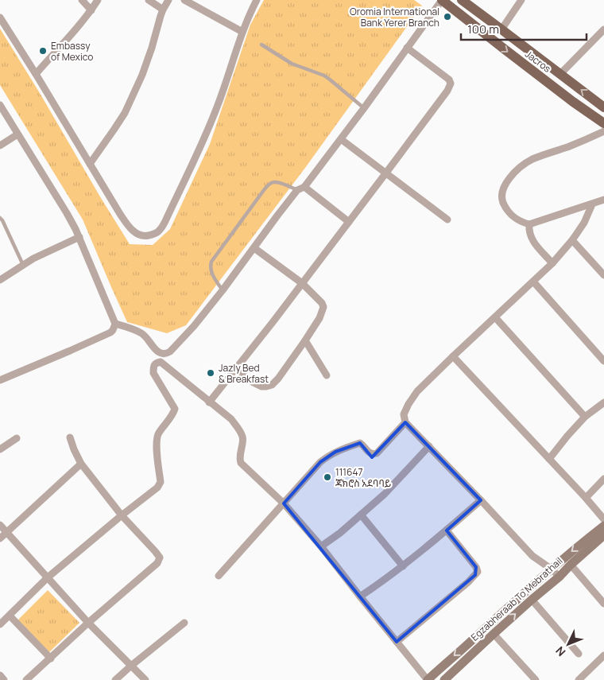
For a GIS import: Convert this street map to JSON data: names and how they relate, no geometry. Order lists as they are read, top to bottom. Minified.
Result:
{"streets":{"main road":["Jacros","Egzabheraab To Mebrathail"]},"places":["Oromia International Bank Yerer Branch","Embassy of Mexico","Jazly Bed & Breakfast","111647 ጃክሮስ አደባባይ"],"scale_bar":"100 m","north":"bottom left"}
